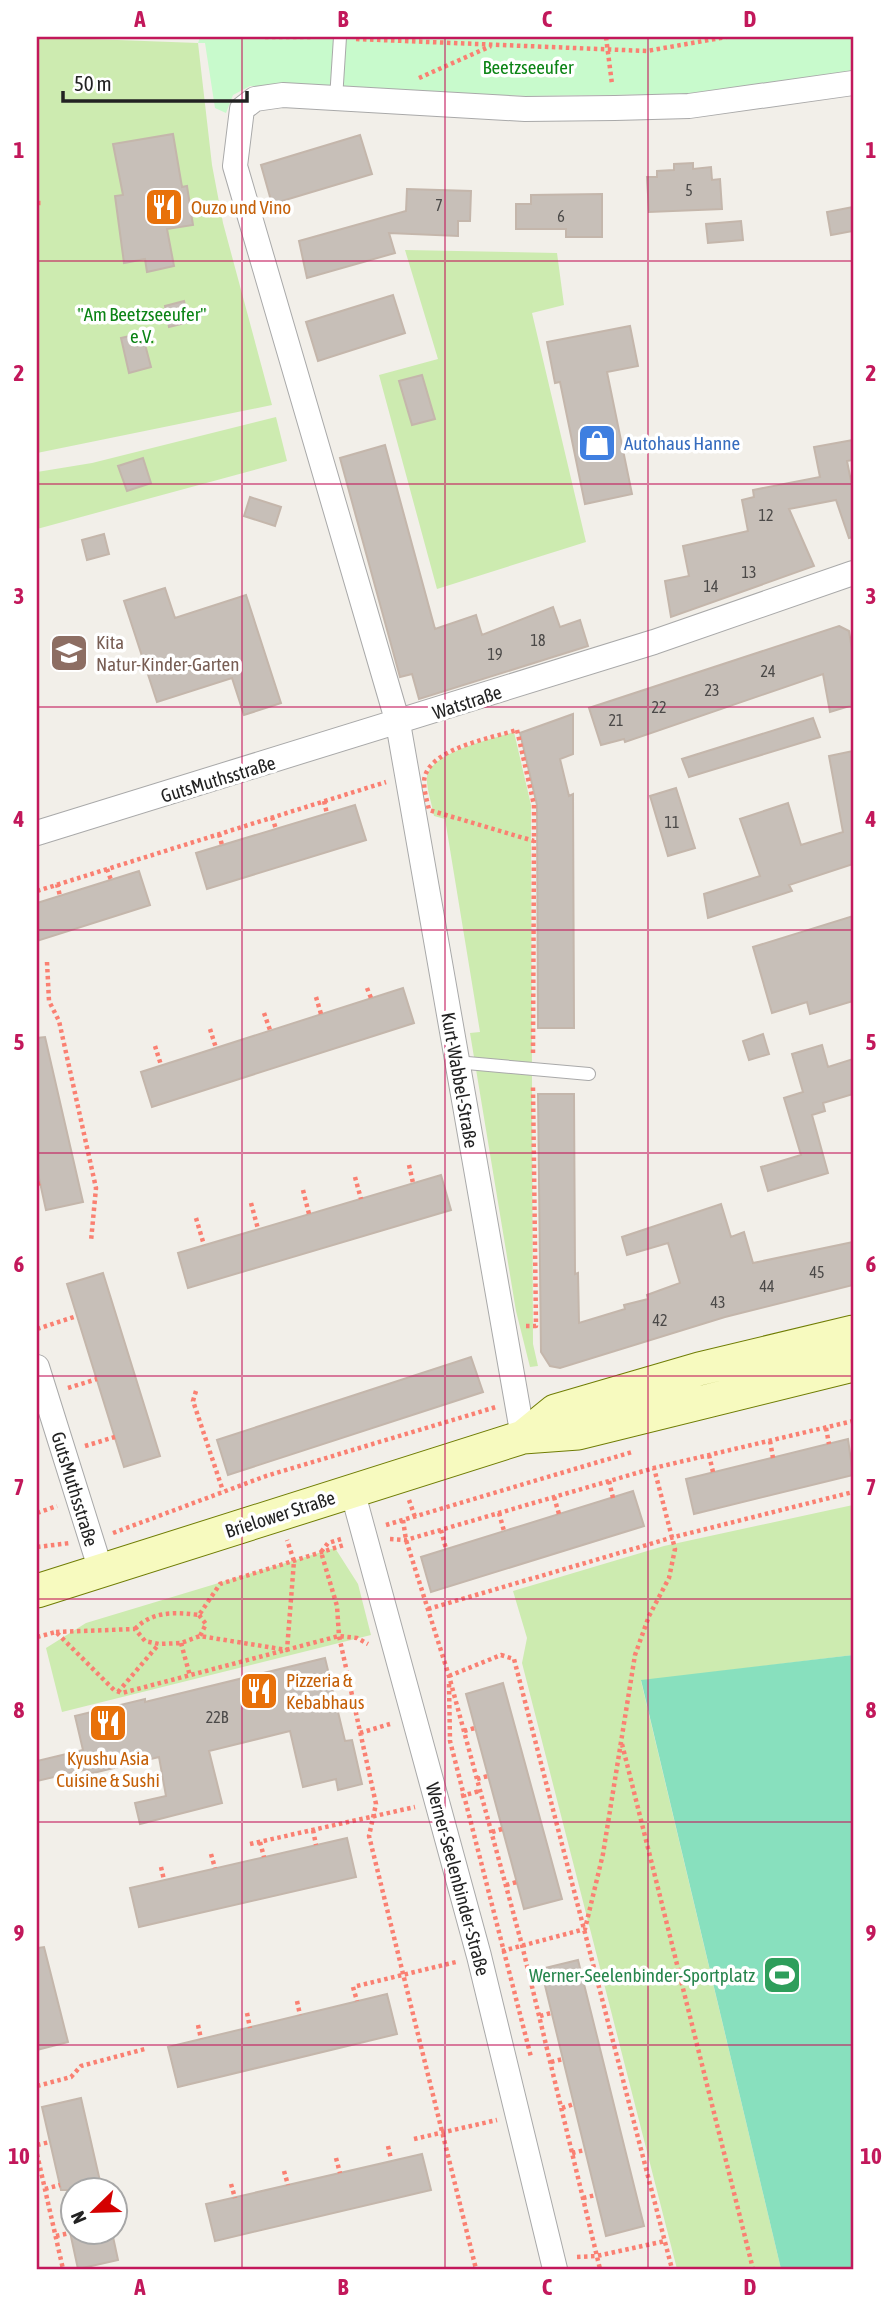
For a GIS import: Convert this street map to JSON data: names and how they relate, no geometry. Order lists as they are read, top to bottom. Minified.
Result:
{"streets":{"main road":["Brielower Straße"],"street":["Watstraße","GutsMuthsstraße","Kurt-Wabbel-Straße","Werner-Seelenbinder-Straße"]},"crossings":[["Watstraße","GutsMuthsstraße"],["Watstraße","Kurt-Wabbel-Straße"],["GutsMuthsstraße","Kurt-Wabbel-Straße"],["GutsMuthsstraße","Brielower Straße"],["Kurt-Wabbel-Straße","Brielower Straße"],["Brielower Straße","Werner-Seelenbinder-Straße"]],"parks":["Beetzseeufer","\"Am Beetzseeufer\" e.V."],"places":{"restaurant":["Ouzo und Vino","Pizzeria & Kebabhaus","Kyushu Asia Cuisine & Sushi"],"shop":["Autohaus Hanne"],"school or university":["Kita Natur-Kinder-Garten"],"sports":["Werner-Seelenbinder-Sportplatz"]},"house_numbers":["5","7","6","12","13","14","18","19","24","23","22","21","11","45","44","43","42","22B"],"scale_bar":"50 m","north":"bottom left","grid":{"columns":["A","B","C","D"],"rows":["1","2","3","4","5","6","7","8","9","10"]}}
